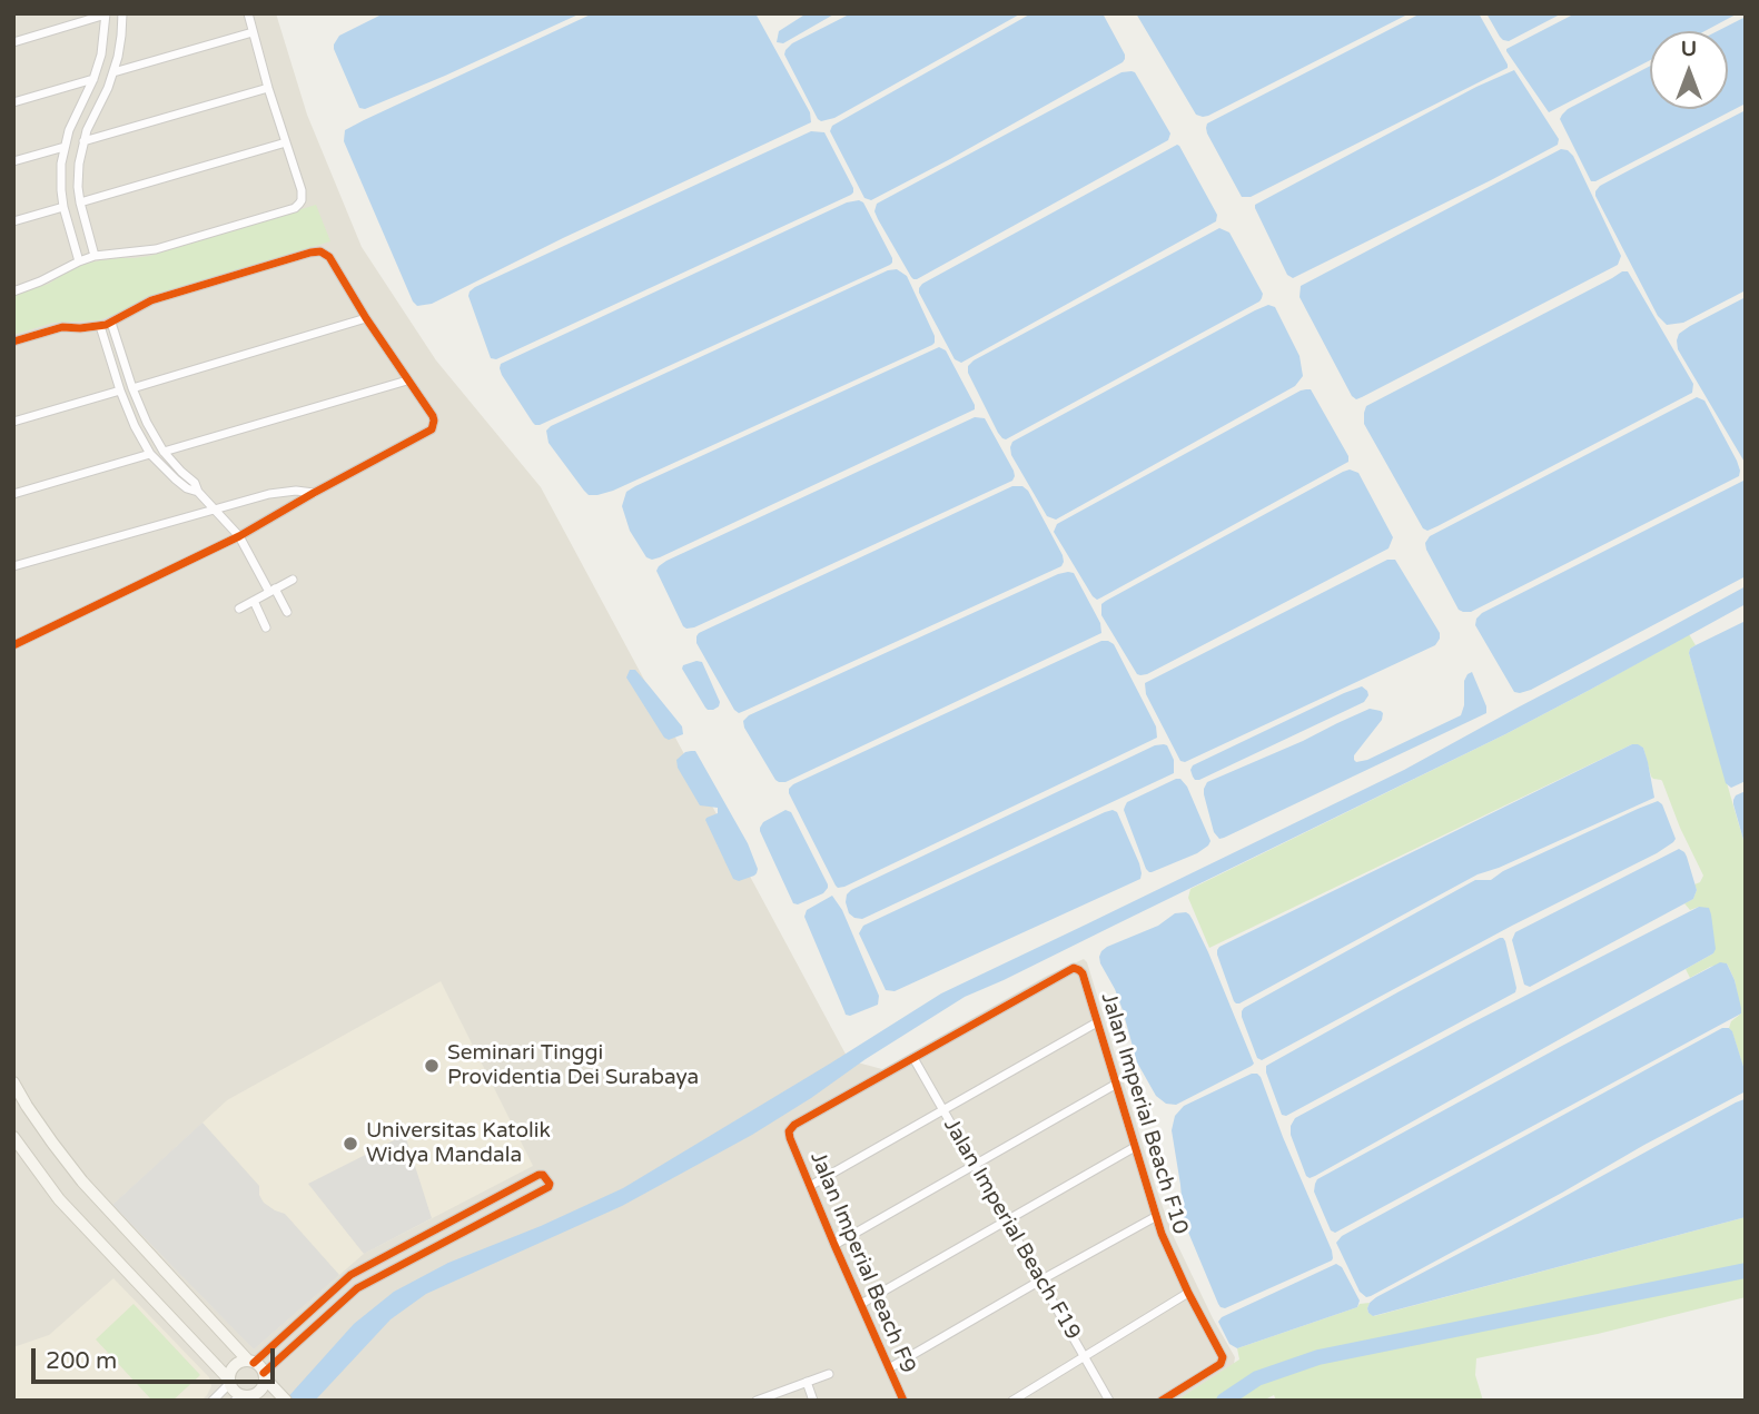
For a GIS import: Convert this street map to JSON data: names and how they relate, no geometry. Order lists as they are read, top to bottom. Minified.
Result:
{"streets":{"street":["Jalan Imperial Beach F10","Jalan Imperial Beach F19","Jalan Imperial Beach F9"]},"crossings":[["Jalan Imperial Beach F10","Jalan Imperial Beach F19"],["Jalan Imperial Beach F10","Jalan Imperial Beach F9"]],"places":["Seminari Tinggi Providentia Dei Surabaya","Universitas Katolik Widya Mandala"],"scale_bar":"200 m","north":"top"}
